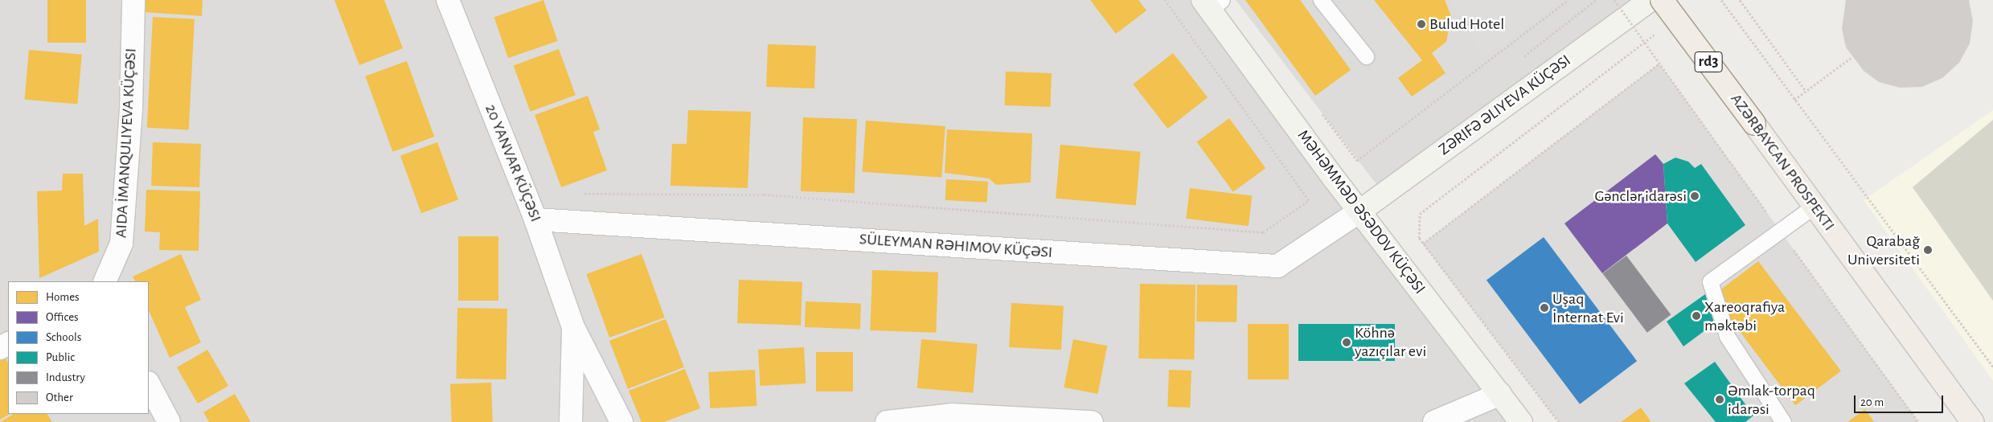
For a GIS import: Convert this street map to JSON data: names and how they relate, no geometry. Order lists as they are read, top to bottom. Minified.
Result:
{"streets":{"main road":["rd3","AZƏRBAYCAN PROSPEKTI"],"street":["ZƏRIFƏ ƏLIYEVA KÜÇƏSI","AIDA İMANQULIYEVA KÜÇƏSI","20 YANVAR KÜÇƏSI","MƏHƏMMƏD ƏSƏDOV KÜÇƏSI","SÜLEYMAN RƏHIMOV KÜÇƏSI"]},"crossings":[["ZƏRIFƏ ƏLIYEVA KÜÇƏSI","MƏHƏMMƏD ƏSƏDOV KÜÇƏSI"],["ZƏRIFƏ ƏLIYEVA KÜÇƏSI","SÜLEYMAN RƏHIMOV KÜÇƏSI"],["20 YANVAR KÜÇƏSI","SÜLEYMAN RƏHIMOV KÜÇƏSI"],["MƏHƏMMƏD ƏSƏDOV KÜÇƏSI","SÜLEYMAN RƏHIMOV KÜÇƏSI"]],"places":["Bulud Hotel","Gənclər idarəsi","Qarabağ Universiteti","Uşaq İnternat Evi","Xareoqrafiya məktəbi","Köhnə yazıçılar evi","Əmlak-torpaq idarəsi"],"legend":["Homes","Offices","Schools","Public","Industry","Other"],"scale_bar":"20 m"}
